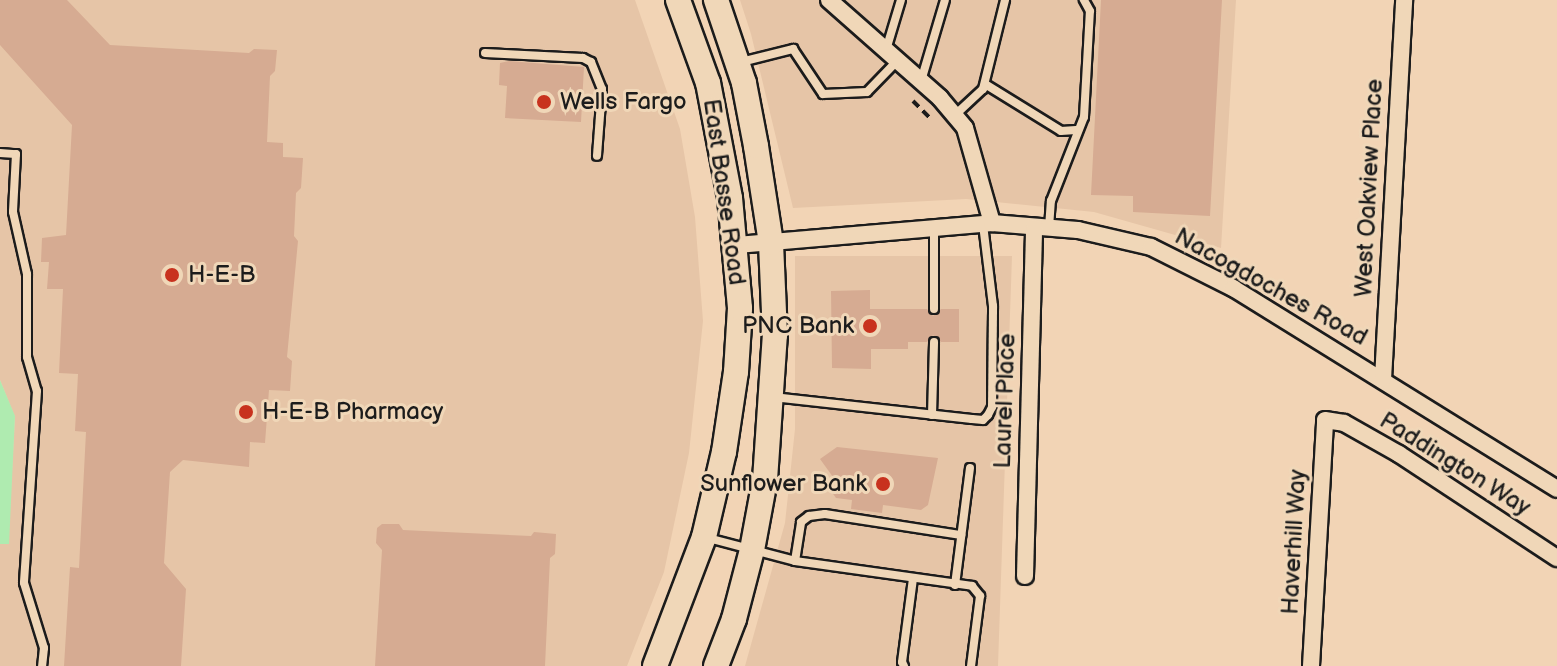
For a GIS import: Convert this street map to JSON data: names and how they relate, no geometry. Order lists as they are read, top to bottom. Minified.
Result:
{"streets":{"main road":["East Basse Road"],"street":["West Oakview Place","Nacogdoches Road","Laurel Place","Paddington Way","Haverhill Way"]},"crossings":[["West Oakview Place","Nacogdoches Road"],["East Basse Road","Nacogdoches Road"],["Nacogdoches Road","Laurel Place"],["Paddington Way","Haverhill Way"]],"places":["Wells Fargo","H-E-B","PNC Bank","H-E-B Pharmacy","Sunflower Bank"]}
